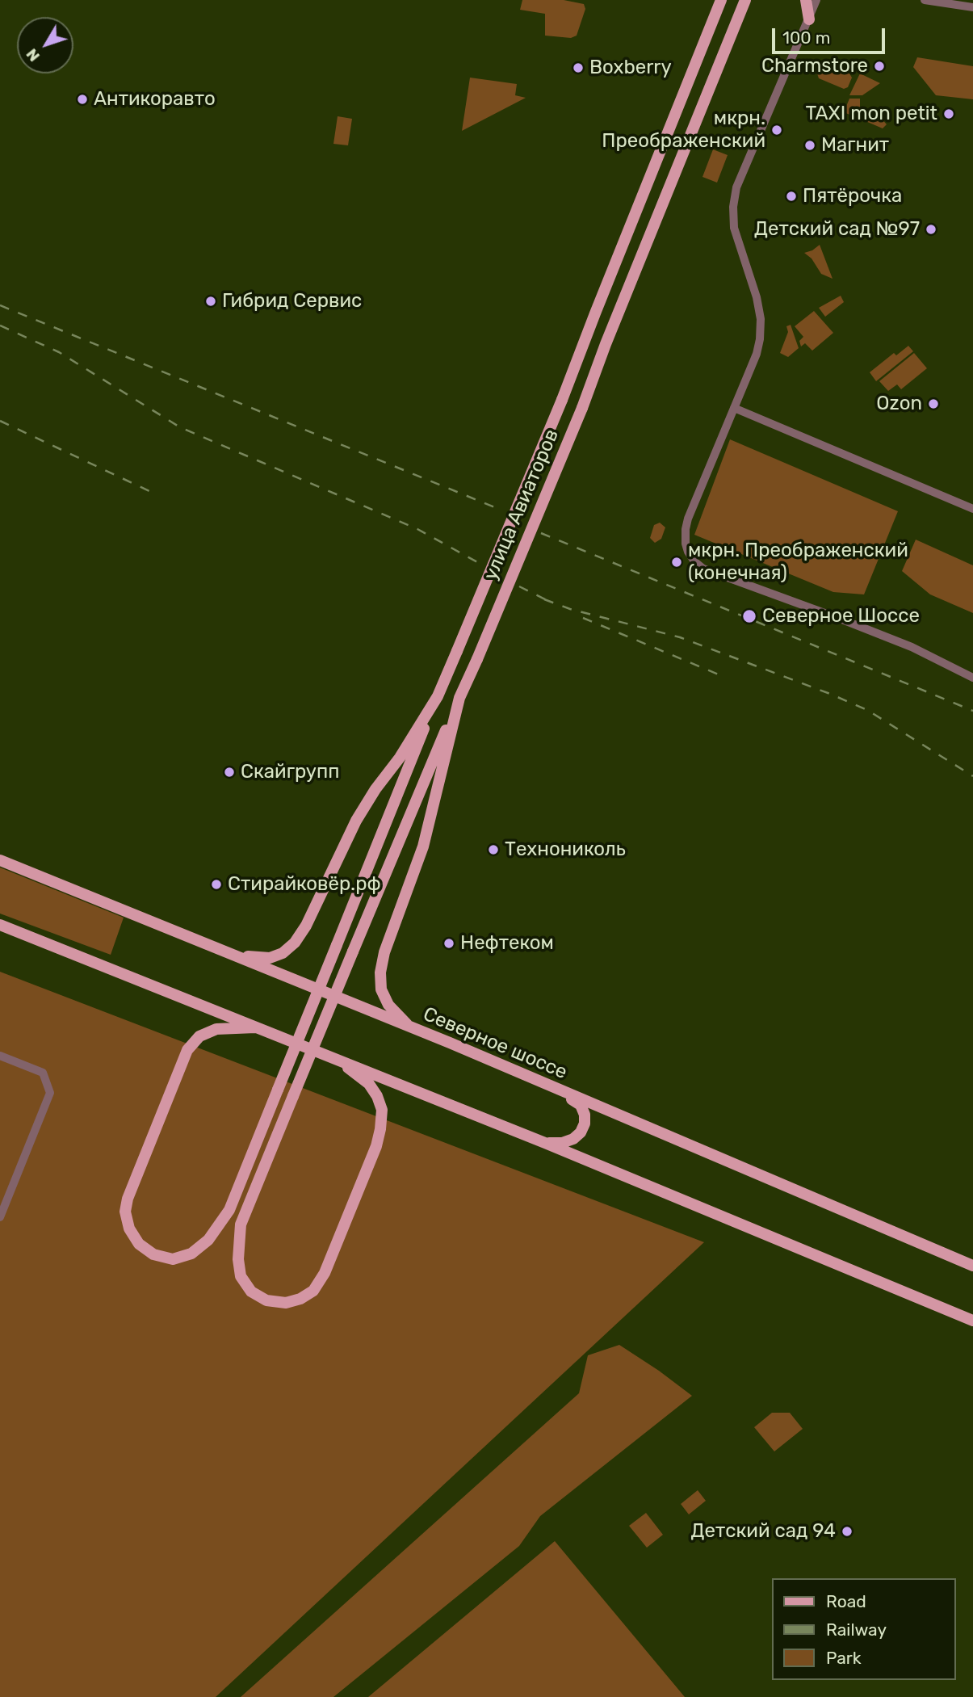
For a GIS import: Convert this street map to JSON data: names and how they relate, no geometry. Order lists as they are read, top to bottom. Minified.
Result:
{"streets":{"main road":["улица Авиаторов","Северное шоссе"]},"crossings":[["улица Авиаторов","Северное шоссе"]],"places":["Charmstore","Boxberry","Антикоравто","TAXI mon petit","мкрн. Преображенский","Магнит","Пятёрочка","Детский сад №97","Гибрид Сервис","Ozon","мкрн. Преображенский (конечная)","Северное Шоссе","Скайгрупп","Технониколь","Стирайковёр.рф","Нефтеком","Детский сад 94"],"legend":["Road","Railway","Park"],"scale_bar":"100 m","north":"bottom left"}
